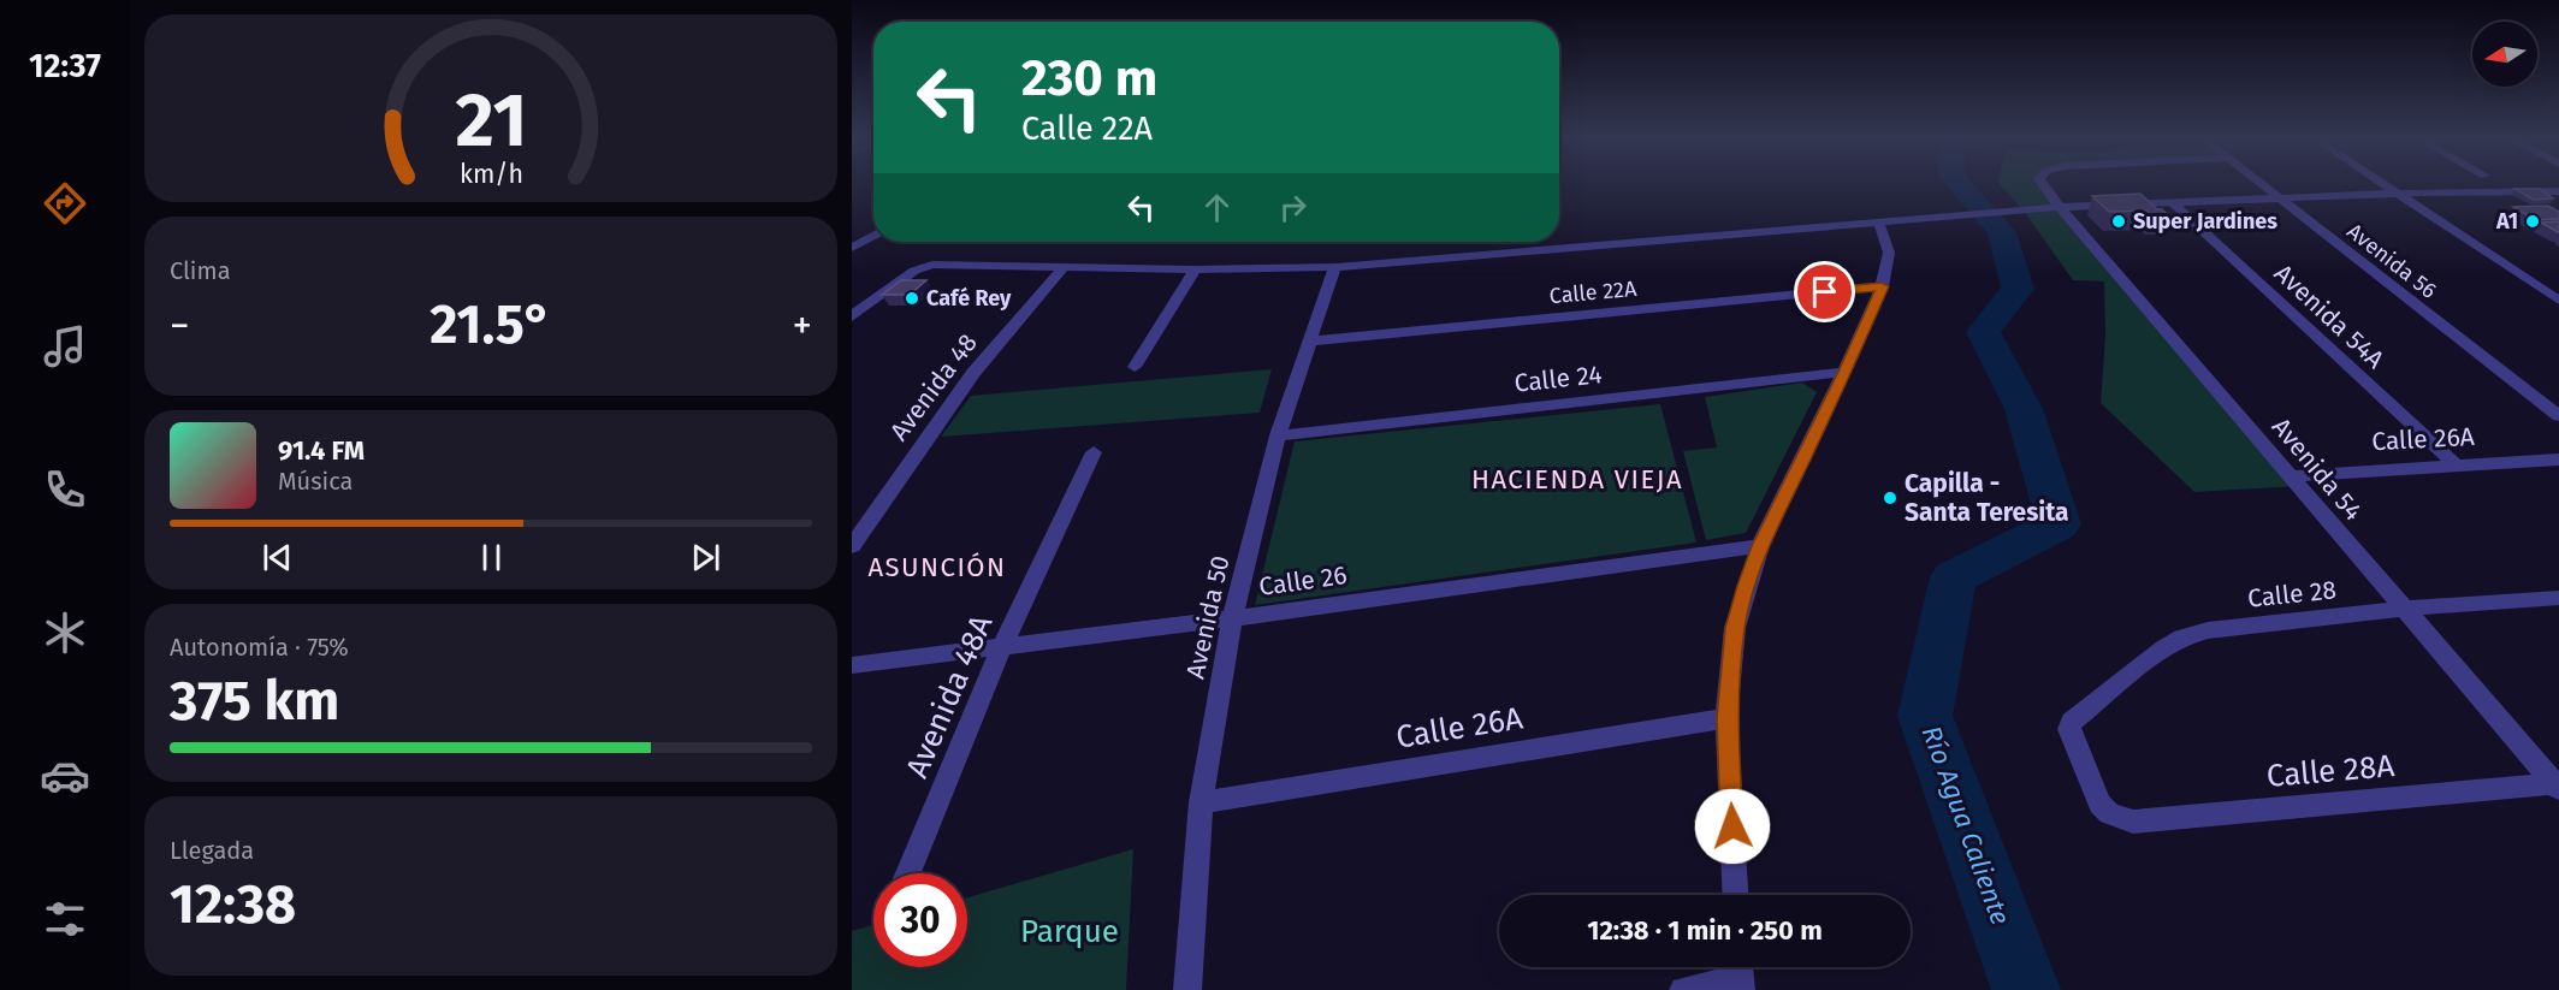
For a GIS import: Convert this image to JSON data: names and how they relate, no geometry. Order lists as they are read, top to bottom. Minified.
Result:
{"streets":{"street":["Avenida 56","Calle 22A","Avenida 54A","Calle 24","Avenida 48","Calle 26A","Avenida 54","Calle 26","Calle 28","Avenida 50","Avenida 48A","Calle 28A"]},"crossings":[["Calle 22A","Avenida 50"],["Avenida 54A","Calle 26A"],["Calle 24","Avenida 50"],["Calle 26A","Avenida 54"],["Calle 26A","Avenida 50"],["Avenida 54","Calle 28"],["Avenida 54","Calle 28A"],["Calle 26","Avenida 50"],["Calle 26","Avenida 48A"],["Calle 28","Calle 28A"]],"districts":["HACIENDA VIEJA","ASUNCIÓN"],"water":["Río Agua Caliente"],"parks":["Parque"],"places":["Super Jardines","A1","Café Rey","Capilla - Santa Teresita"],"north":"left","page":{"tabs":"12:37","turn":["230 m","Calle 22A"],"tile":["Clima",["Autonomía · 75%","375 km"],["Llegada","12:38"]],"heat":["−","21.5°","+"],"song":["91.4 FM","Música"],"limit":"30","trip":"12:38 · 1 min · 250 m","gauge":["21","km/h"]}}
